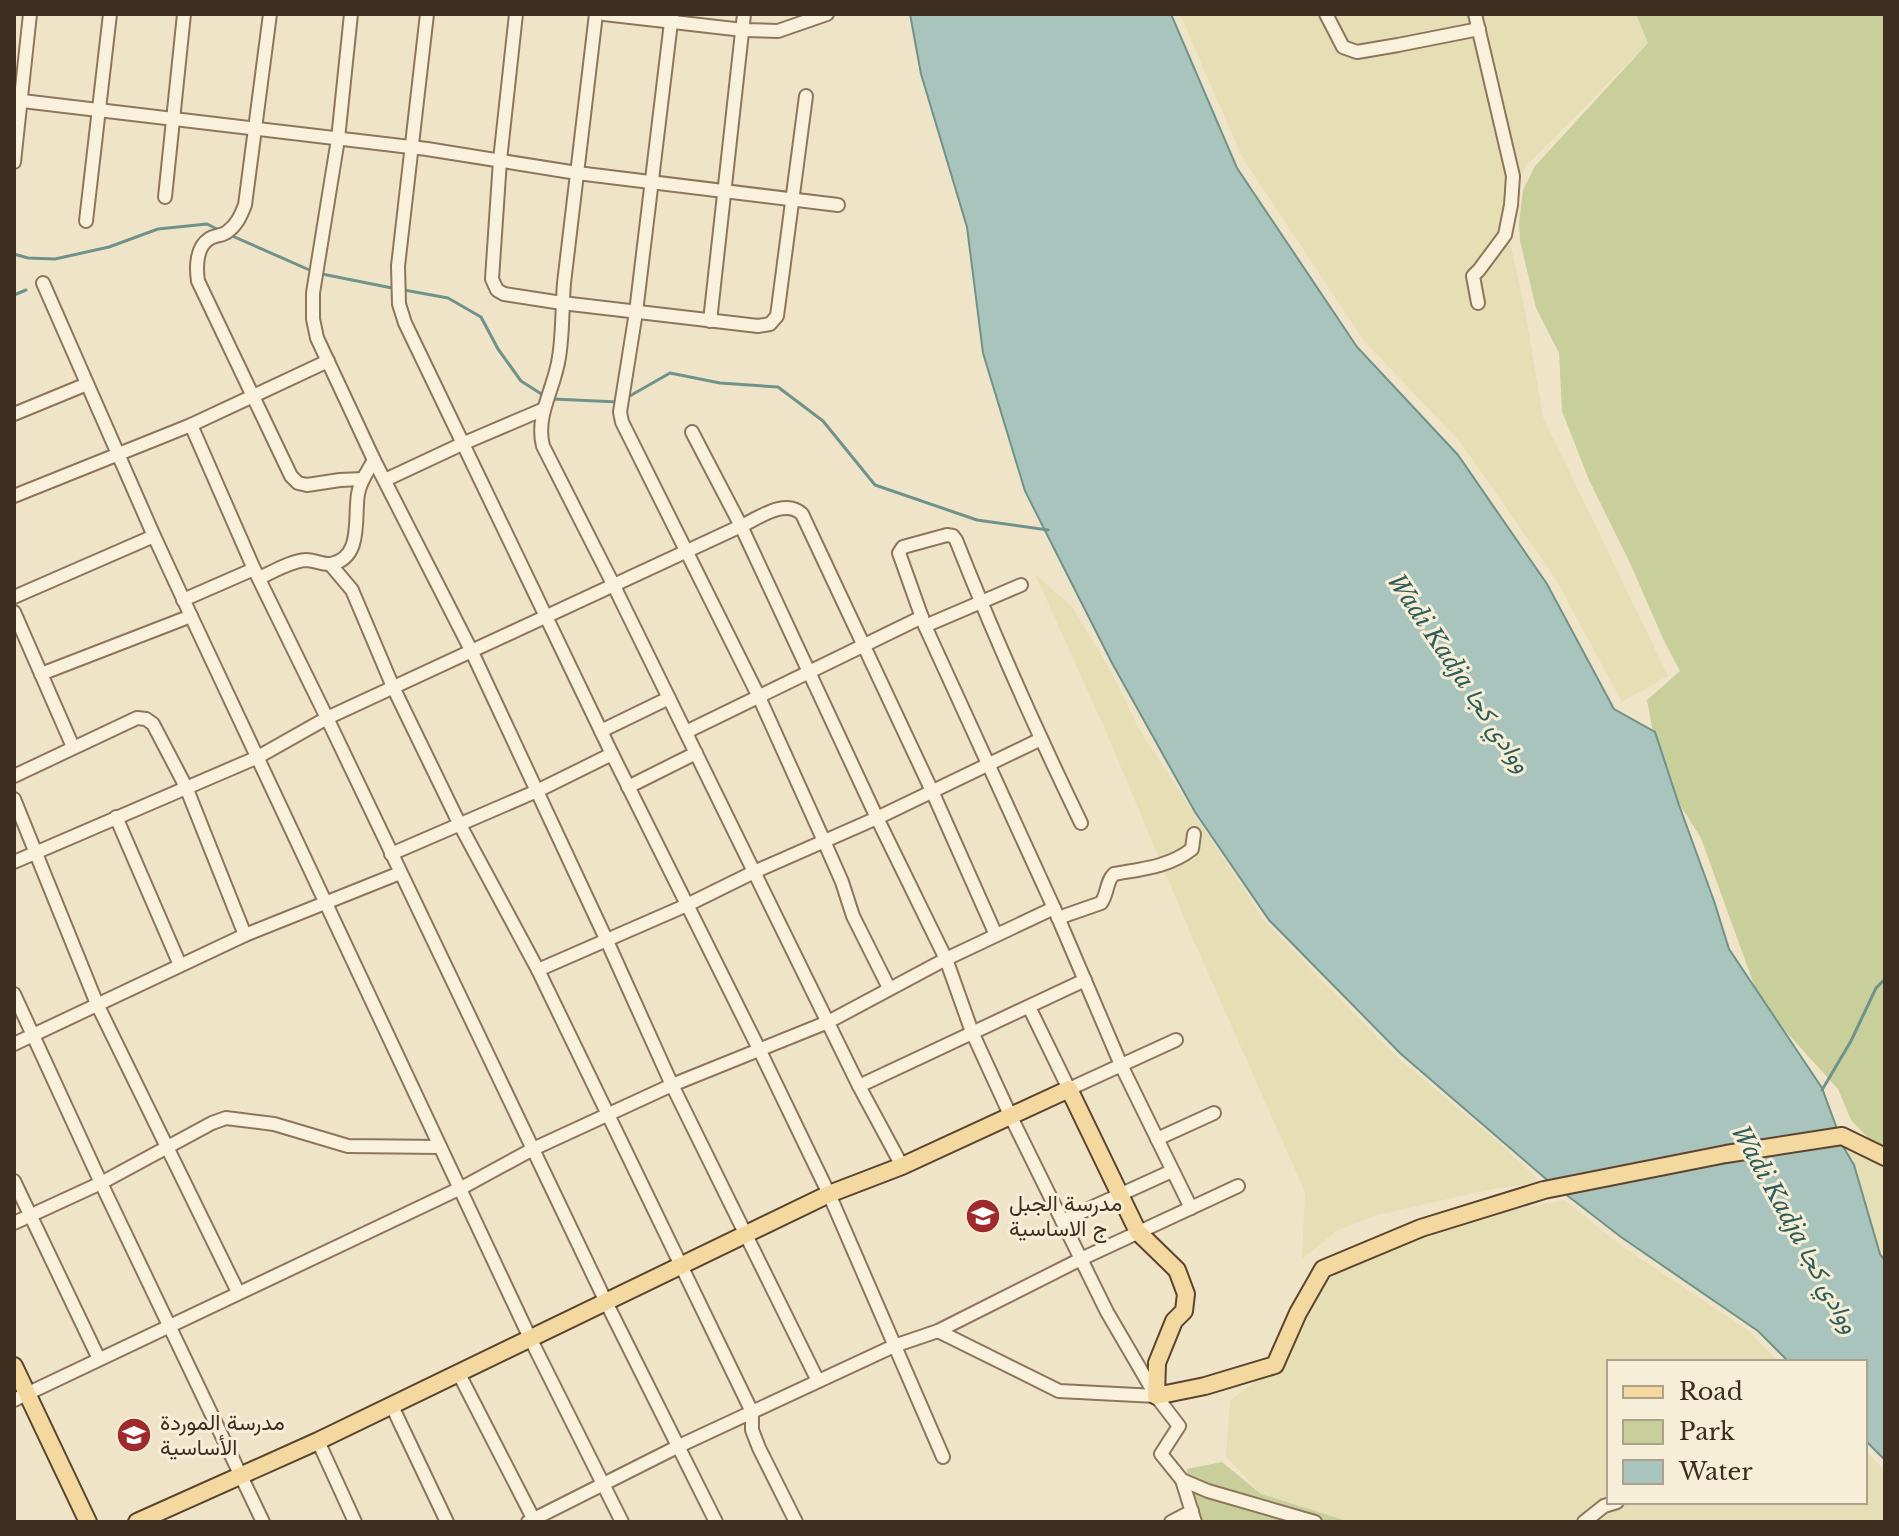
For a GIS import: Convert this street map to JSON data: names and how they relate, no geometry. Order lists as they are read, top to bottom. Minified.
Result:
{"water":["Wadi Kadja ووادي كجا"],"places":{"school or university":["مدرسة الجبل ج الاساسية","مدرسة الموردة الأساسية"]},"legend":["Road","Park","Water"]}
